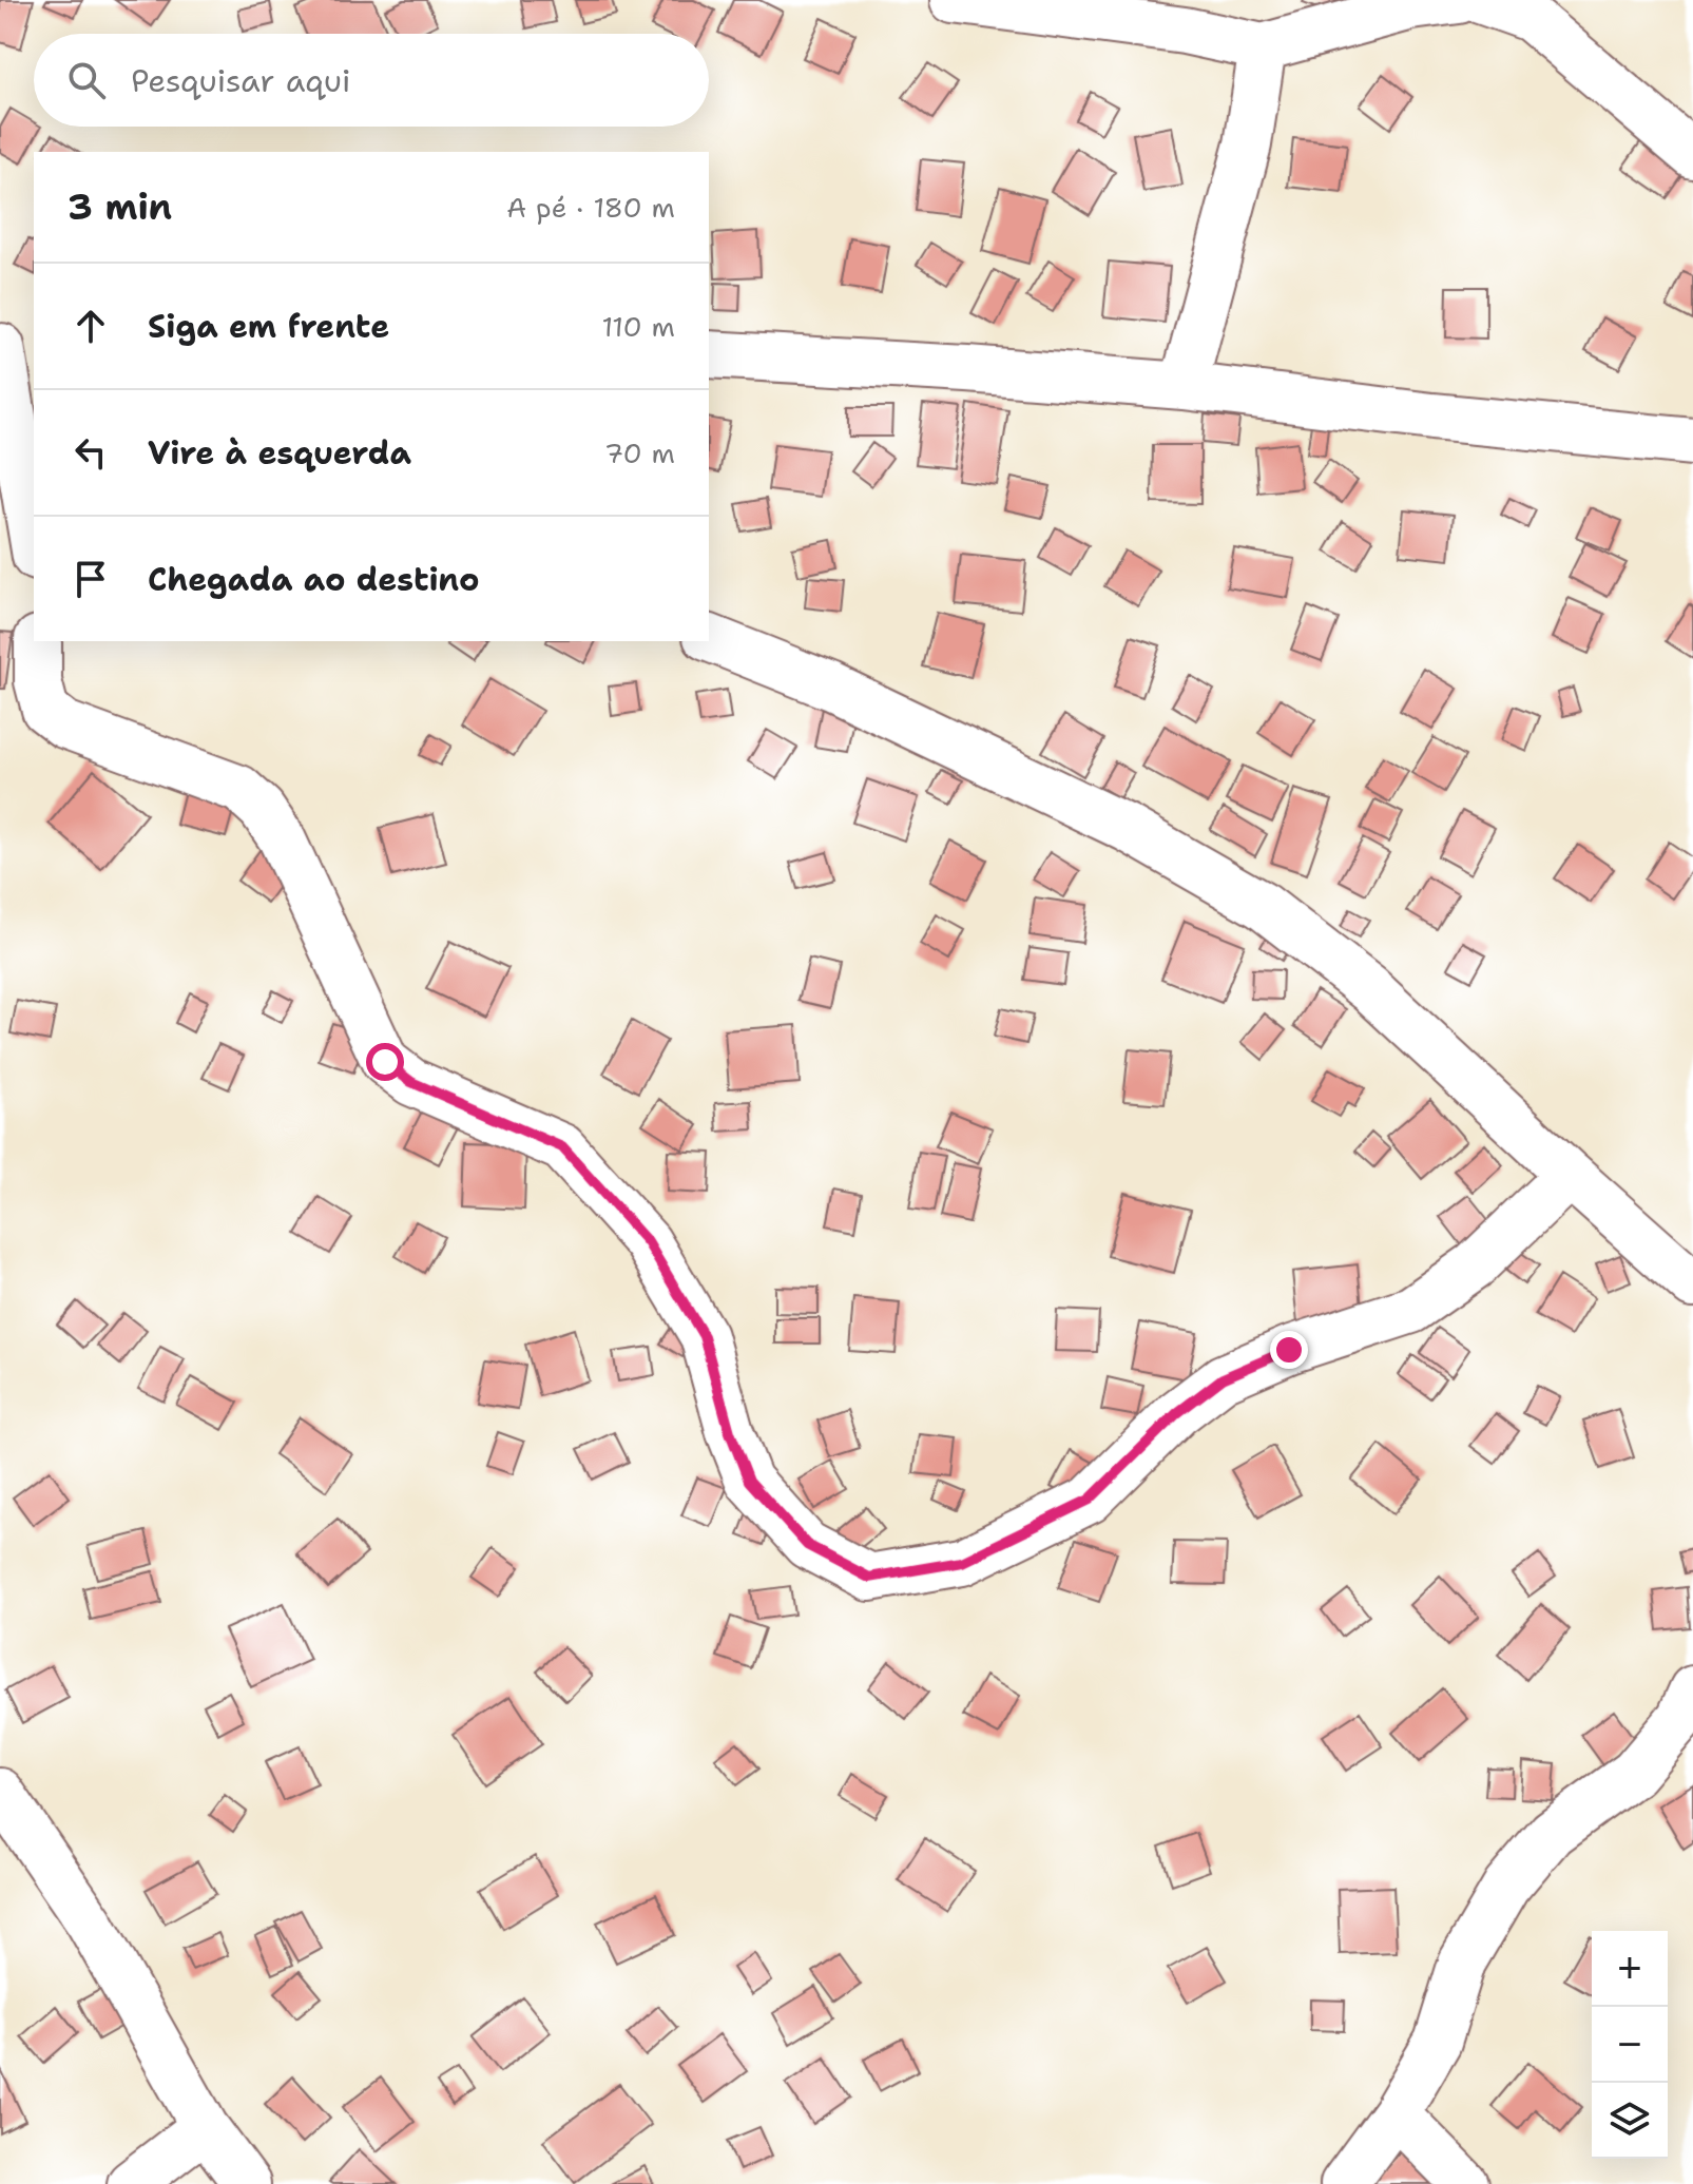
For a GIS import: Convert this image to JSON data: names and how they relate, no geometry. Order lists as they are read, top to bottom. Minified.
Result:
{"page":{"search":"Pesquisar aqui","heading":["3 min","A pé · 180 m"],"list":[["Siga em frente","110 m"],["Vire à esquerda","70 m"],"Chegada ao destino"],"map_buttons":["+","−"]}}
